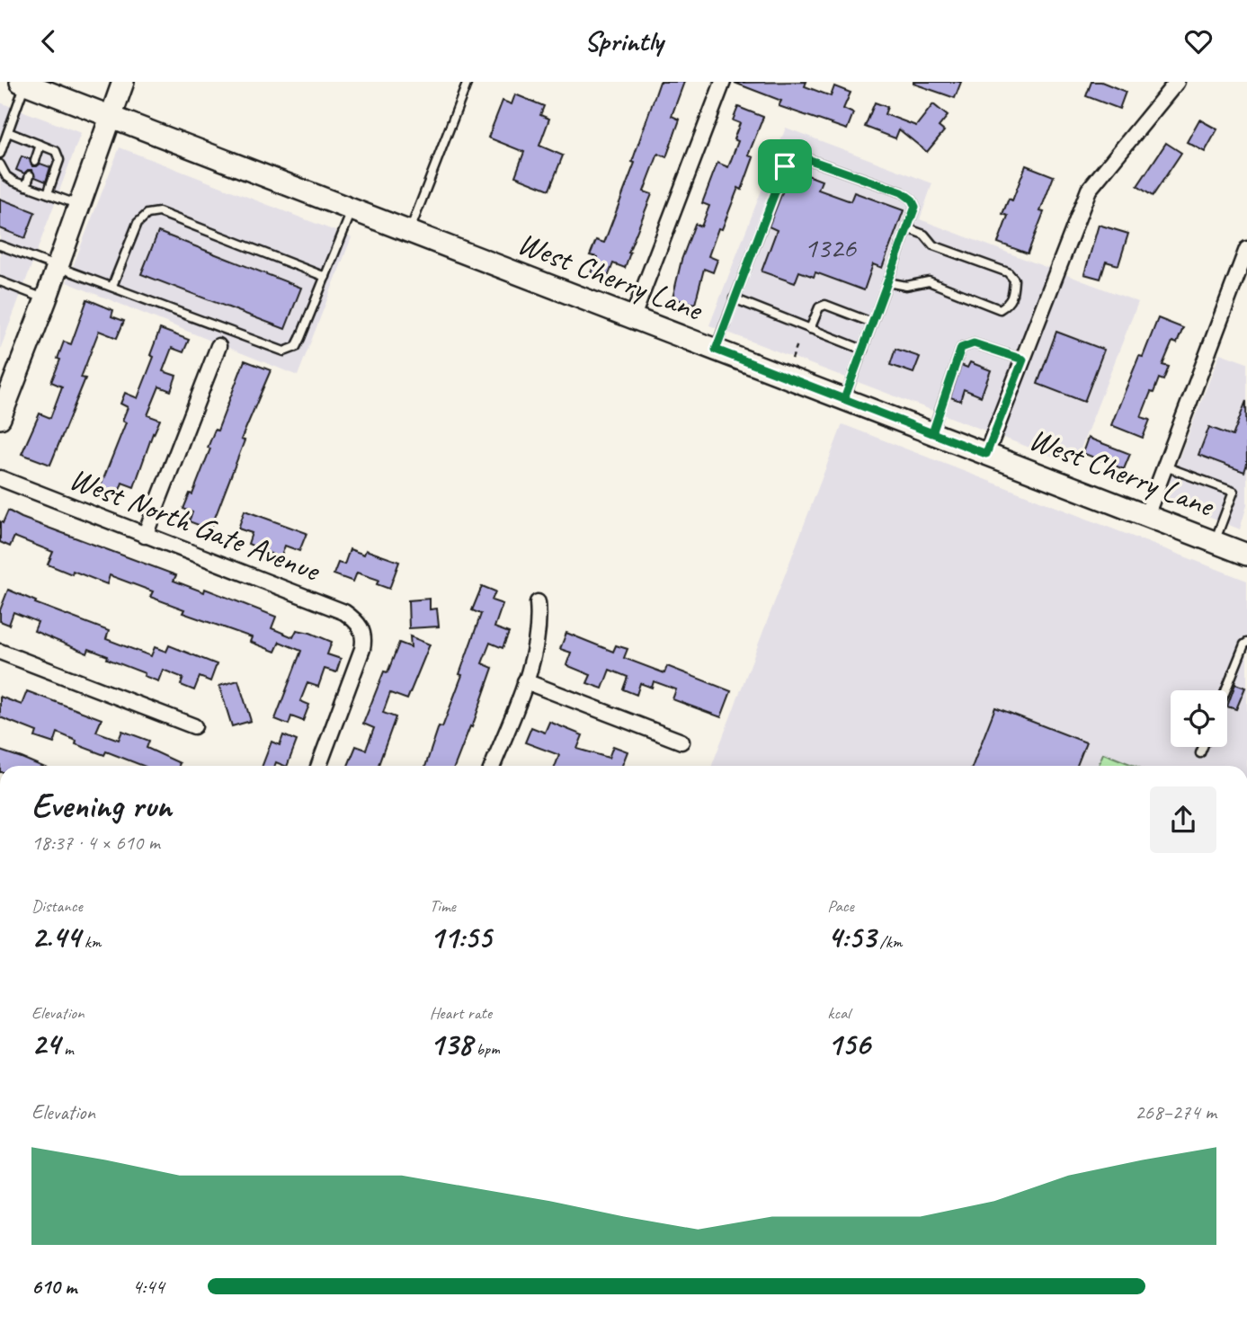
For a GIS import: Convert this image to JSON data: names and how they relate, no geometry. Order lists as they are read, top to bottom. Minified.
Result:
{"streets":{"main road":["West Cherry Lane"],"street":["West North Gate Avenue"]},"house_numbers":["1326"],"page":{"header":"Sprintly","heading":["Evening run","18:37 · 4 × 610 m"],"stats":[["Distance","2.44 km"],["Time","11:55"],["Pace","4:53 /km"],["Elevation","24 m"],["Heart rate","138 bpm"],["kcal","156"]],"chart":["Elevation","268–274 m"],"list":[{"name":"610 m","note":"4:44"}]}}
